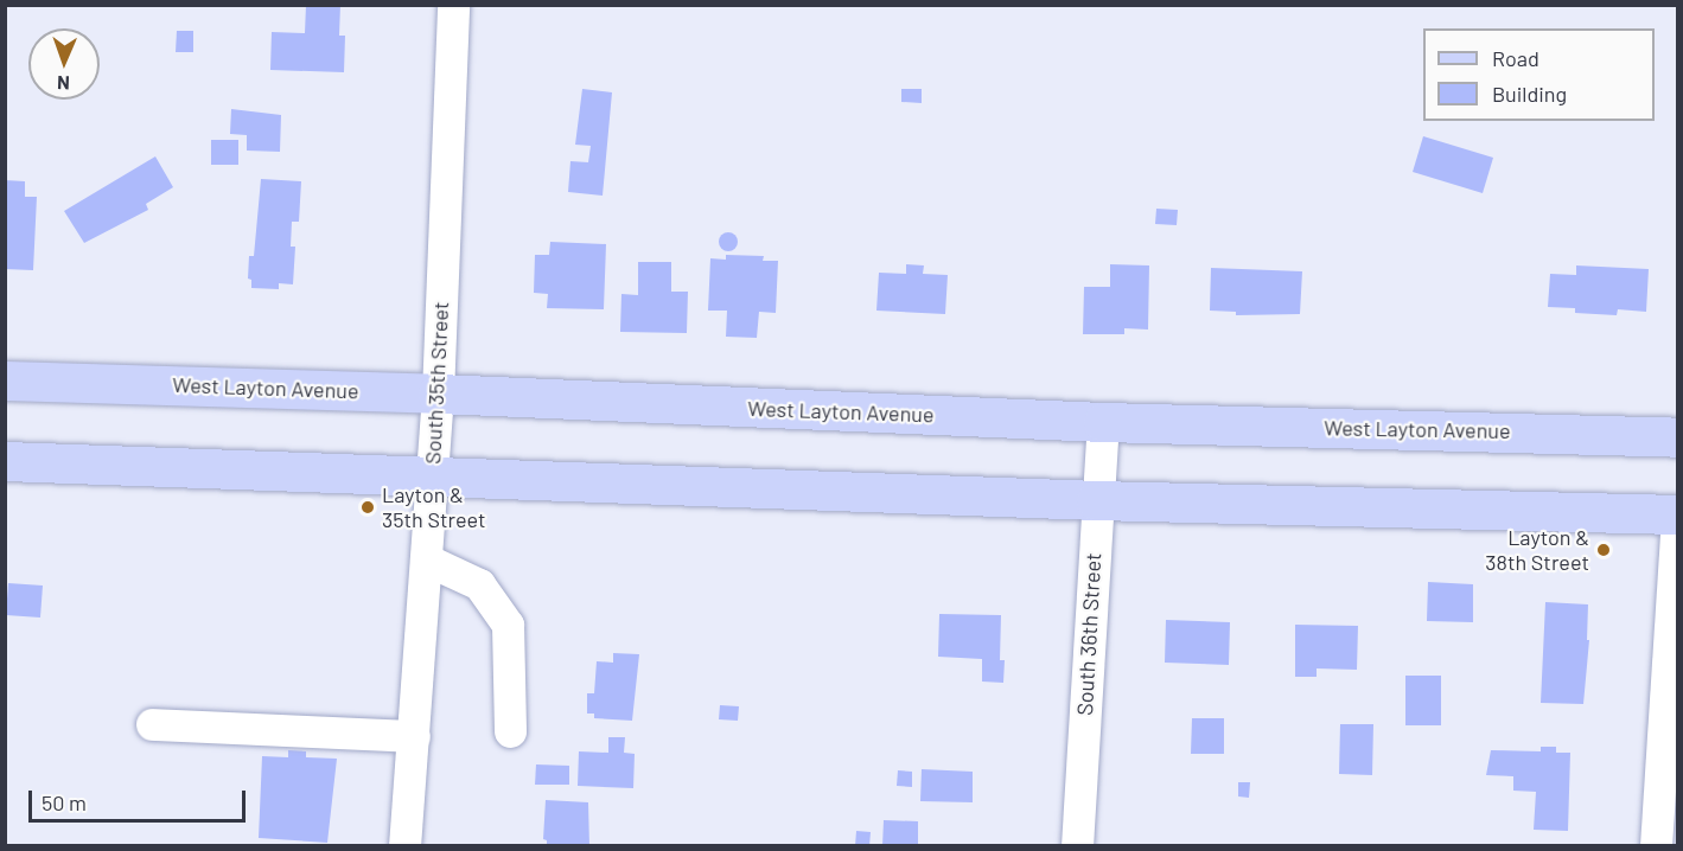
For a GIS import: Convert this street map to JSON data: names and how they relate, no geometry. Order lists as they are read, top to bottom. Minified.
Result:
{"streets":{"main road":["West Layton Avenue"],"street":["South 35th Street","South 36th Street"]},"crossings":[["South 35th Street","West Layton Avenue"],["West Layton Avenue","South 36th Street"]],"places":["Layton & 35th Street","Layton & 38th Street"],"legend":["Road","Building"],"scale_bar":"50 m","north":"bottom"}
